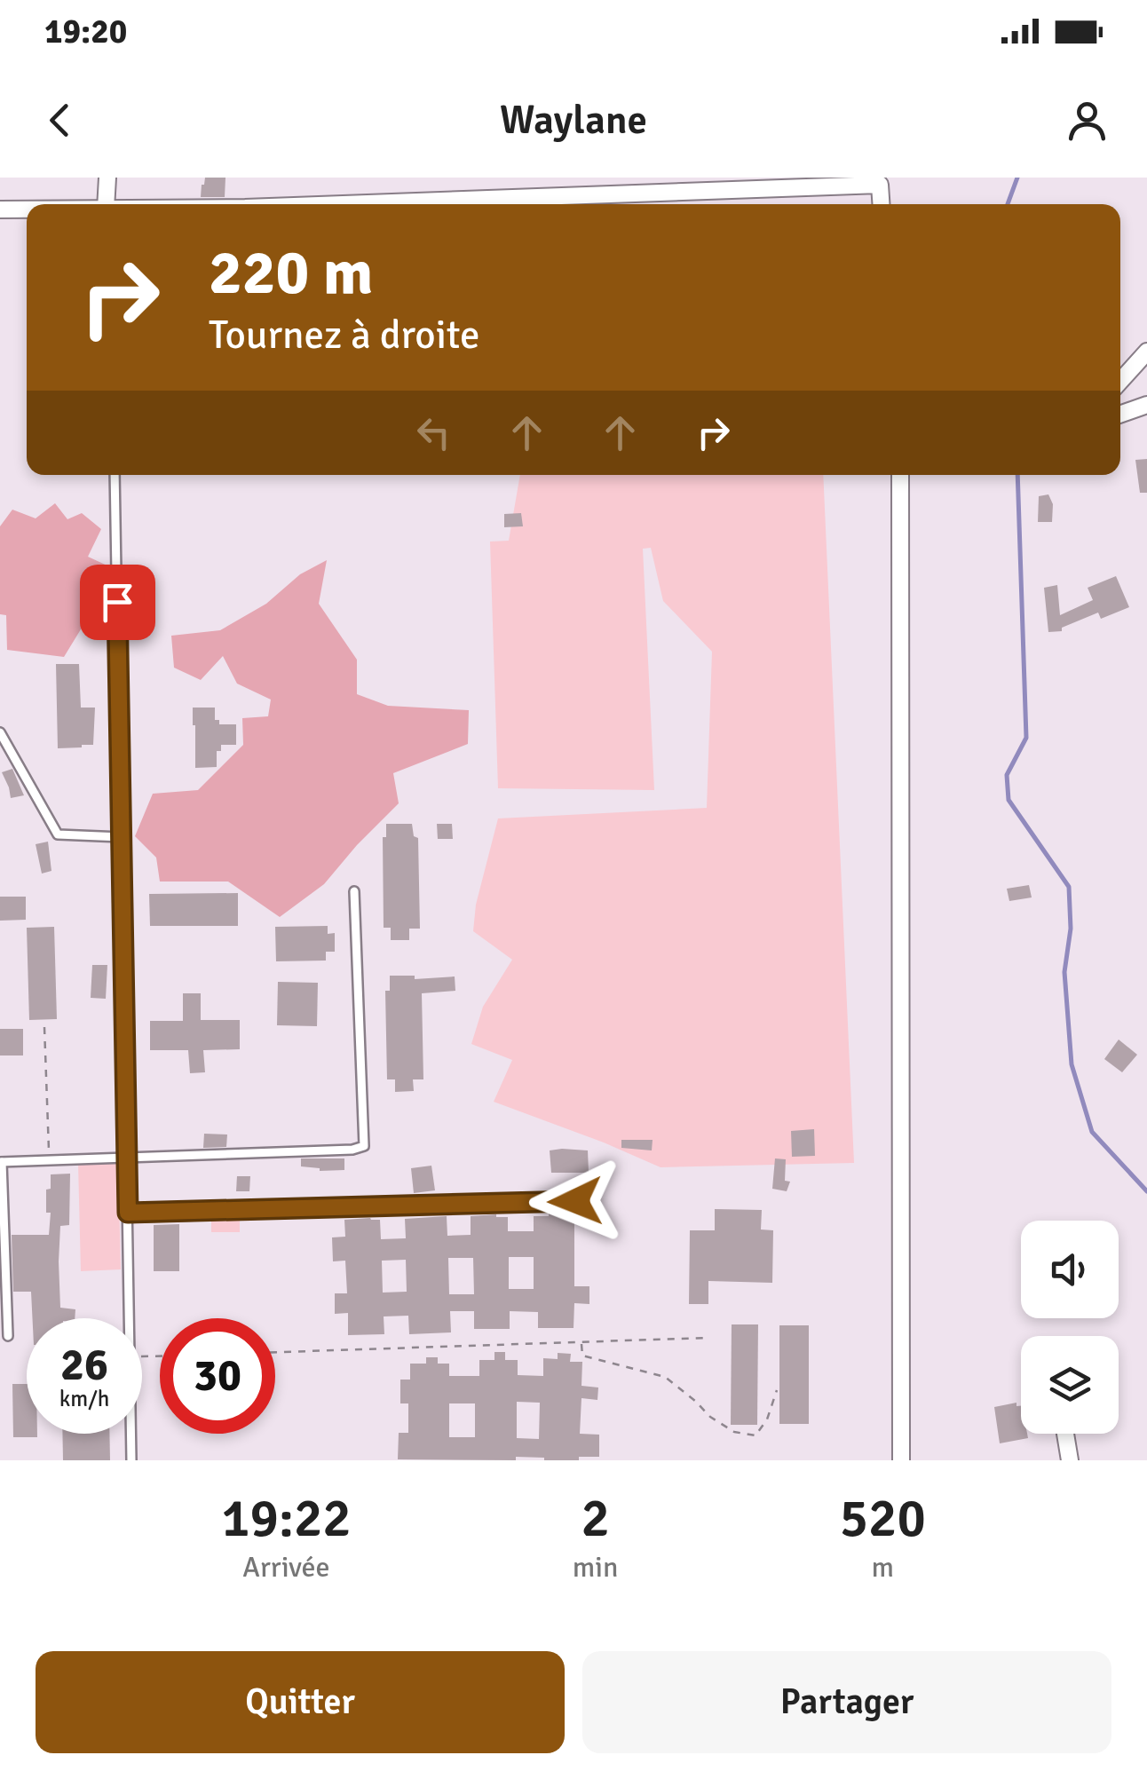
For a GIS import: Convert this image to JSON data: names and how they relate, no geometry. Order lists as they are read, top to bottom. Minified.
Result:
{"page":{"status":"19:20","header":"Waylane","turn":["220 m","Tournez à droite"],"speed":"26 km/h","limit":"30","eta":["19:22","Arrivée","2","min","520","m"],"buttons":["Quitter","Partager"]}}
